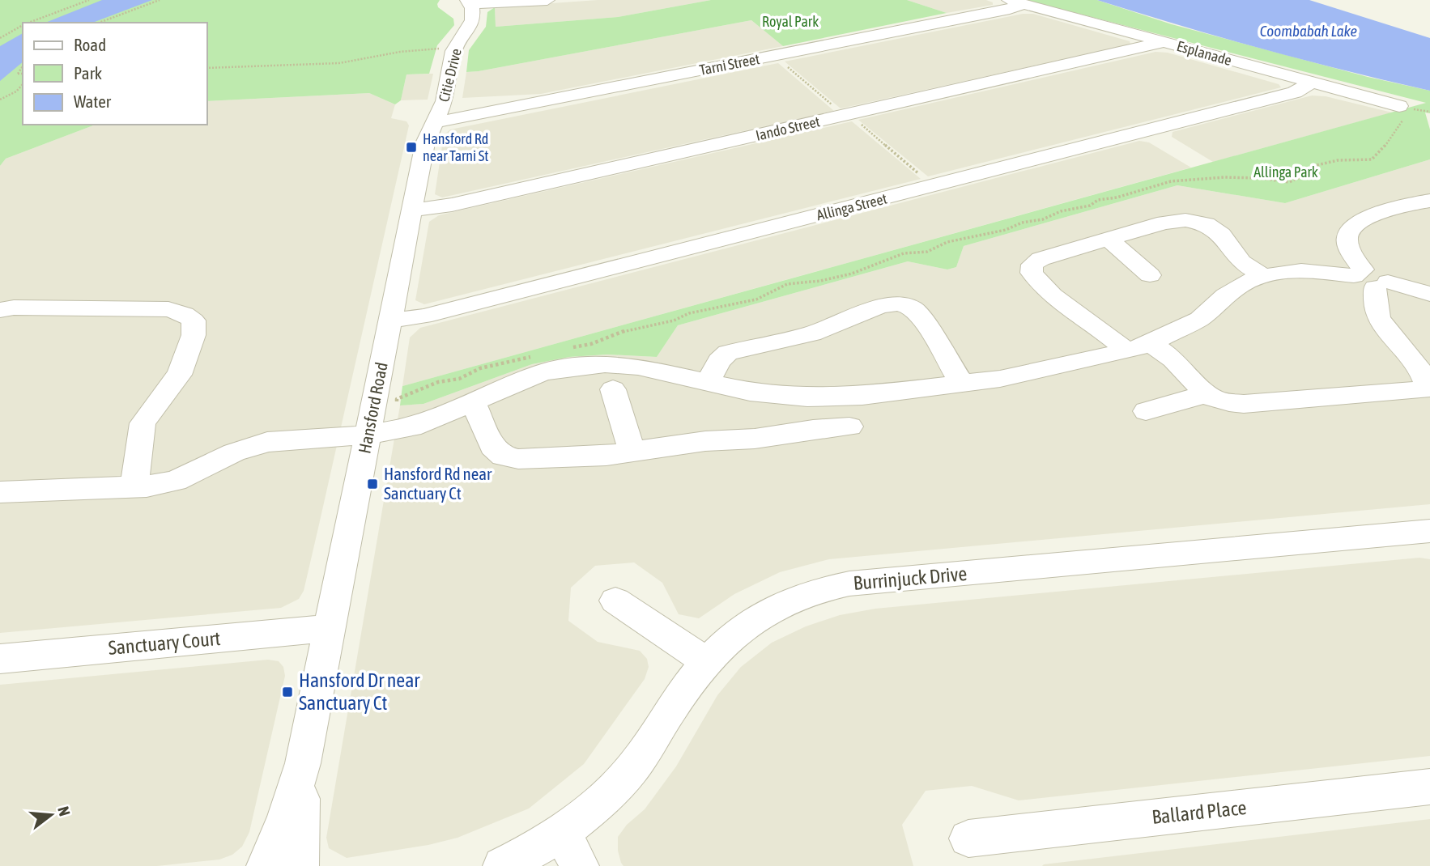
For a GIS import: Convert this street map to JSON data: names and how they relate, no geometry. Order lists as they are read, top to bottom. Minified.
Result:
{"streets":{"street":["Esplanade","Tarni Street","Citie Drive","Iando Street","Allinga Street","Hansford Road","Burrinjuck Drive","Sanctuary Court","Ballard Place"]},"crossings":[["Esplanade","Tarni Street"],["Esplanade","Iando Street"],["Esplanade","Allinga Street"],["Tarni Street","Citie Drive"],["Tarni Street","Hansford Road"],["Citie Drive","Hansford Road"],["Iando Street","Hansford Road"],["Allinga Street","Hansford Road"],["Hansford Road","Sanctuary Court"]],"water":["Coombabah Lake"],"parks":["Royal Park","Allinga Park"],"places":{"transit":["Hansford Rd near Tarni St","Hansford Rd near Sanctuary Ct","Hansford Dr near Sanctuary Ct"]},"legend":["Road","Park","Water"],"north":"right"}
